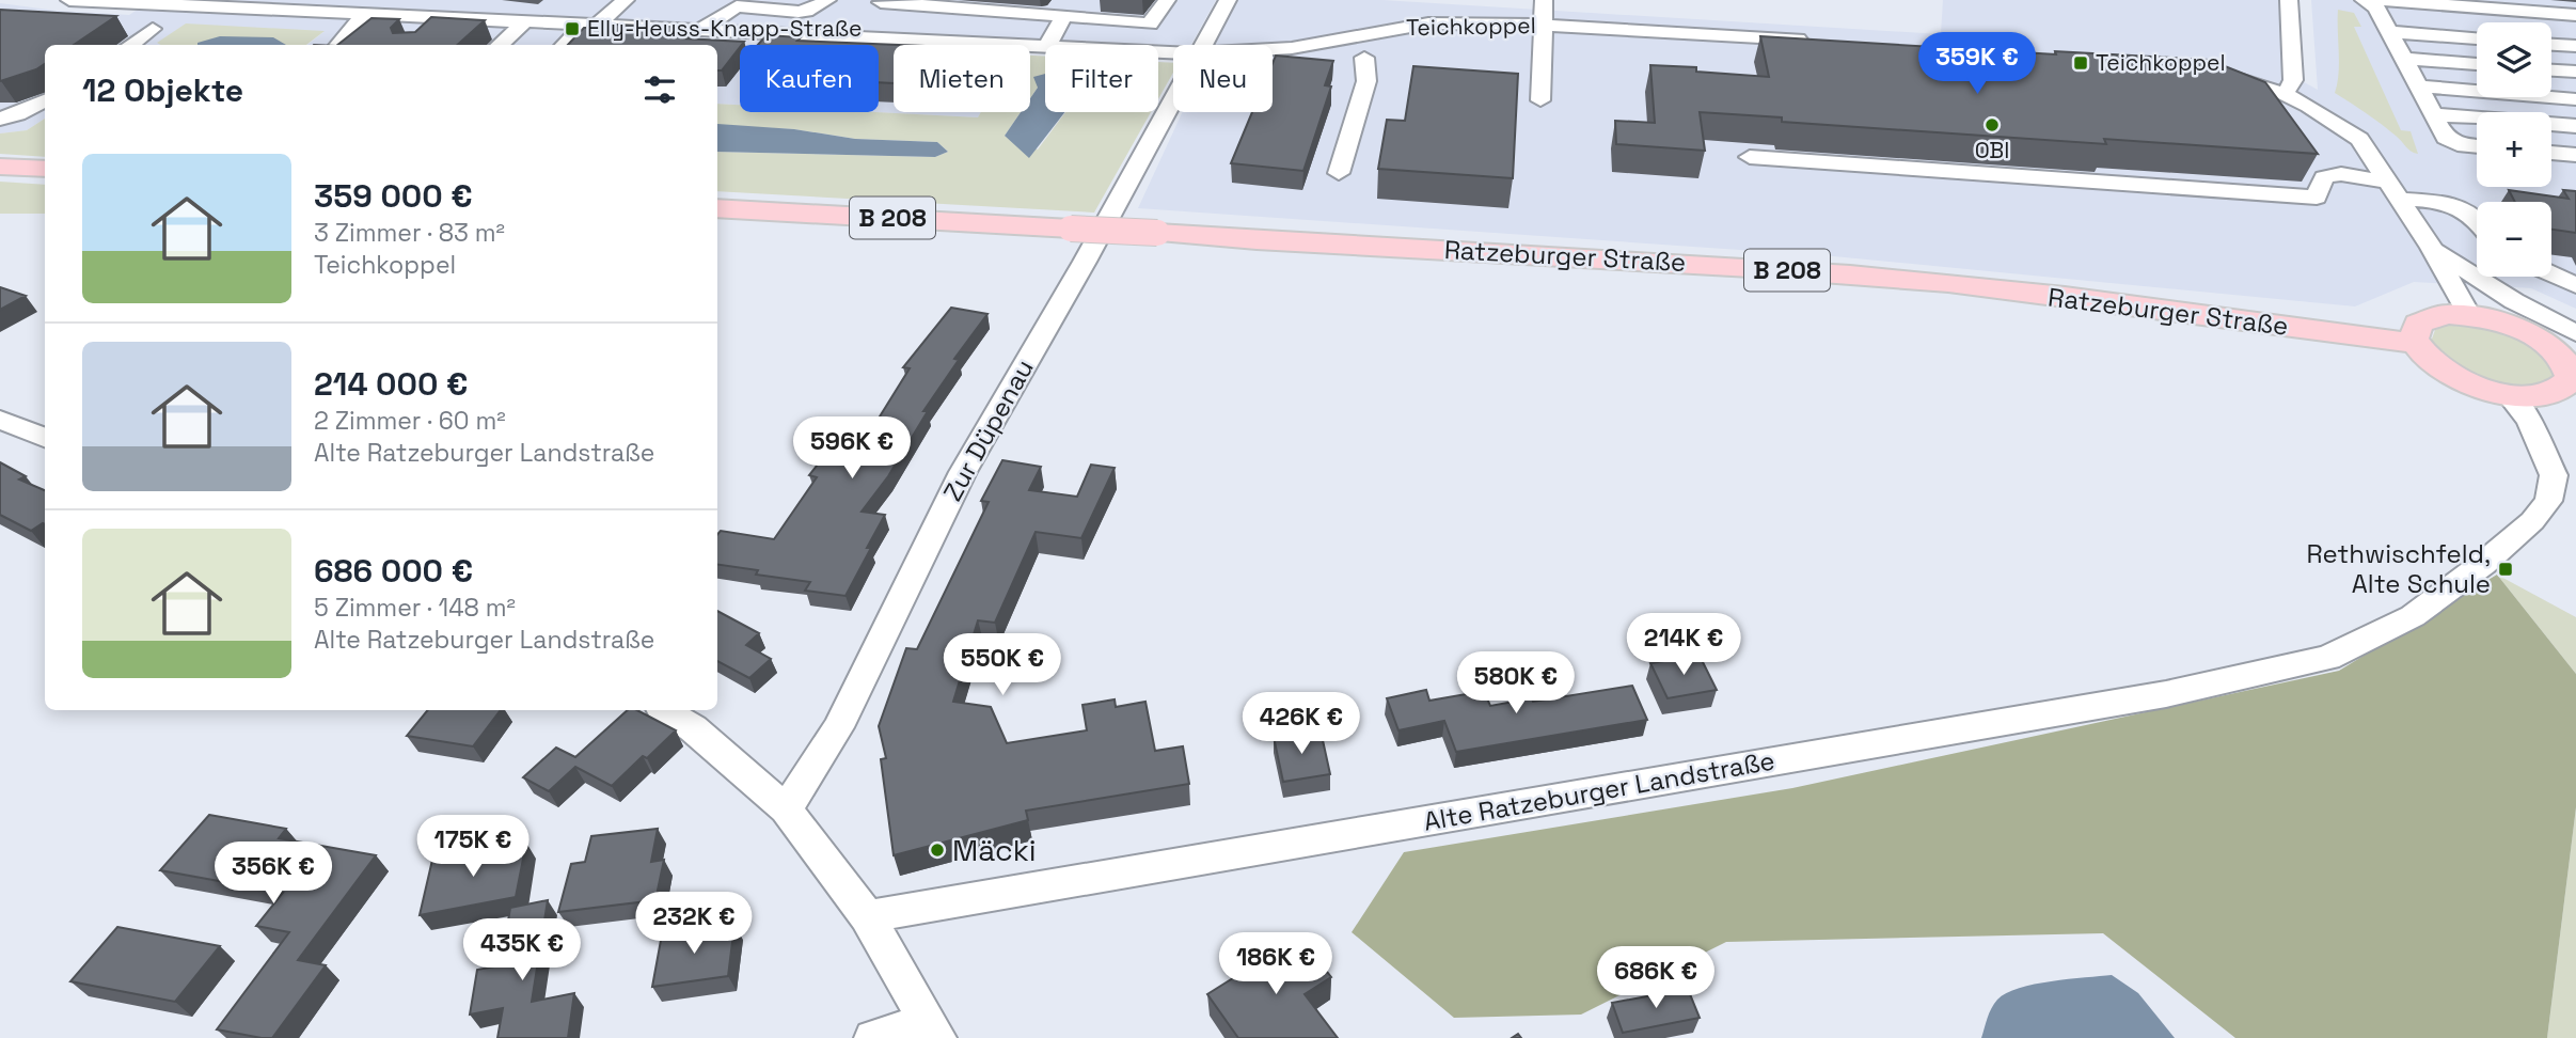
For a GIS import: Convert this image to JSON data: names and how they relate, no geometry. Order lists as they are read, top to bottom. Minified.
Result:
{"streets":{"main road":["B 208","Ratzeburger Straße"],"street":["Teichkoppel","Zur Düpenau","Alte Ratzeburger Landstraße"]},"places":{"transit":["Elly-Heuss-Knapp-Straße","Teichkoppel","Rethwischfeld, Alte Schule"],"other":["OBI","Mäcki"]},"page":{"map_buttons":["+","−"],"price":["359K €","596K €","214K €","550K €","580K €","426K €","175K €","356K €","232K €","435K €","186K €","686K €"],"chip":["Kaufen","Mieten","Filter","Neu"],"heading":"12 Objekte","list":[{"name":"359 000 €","note":"3 Zimmer · 83 m² · Teichkoppel"},{"name":"214 000 €","note":"2 Zimmer · 60 m² · Alte Ratzeburger Landstraße"},{"name":"686 000 €","note":"5 Zimmer · 148 m² · Alte Ratzeburger Landstraße"}]}}
